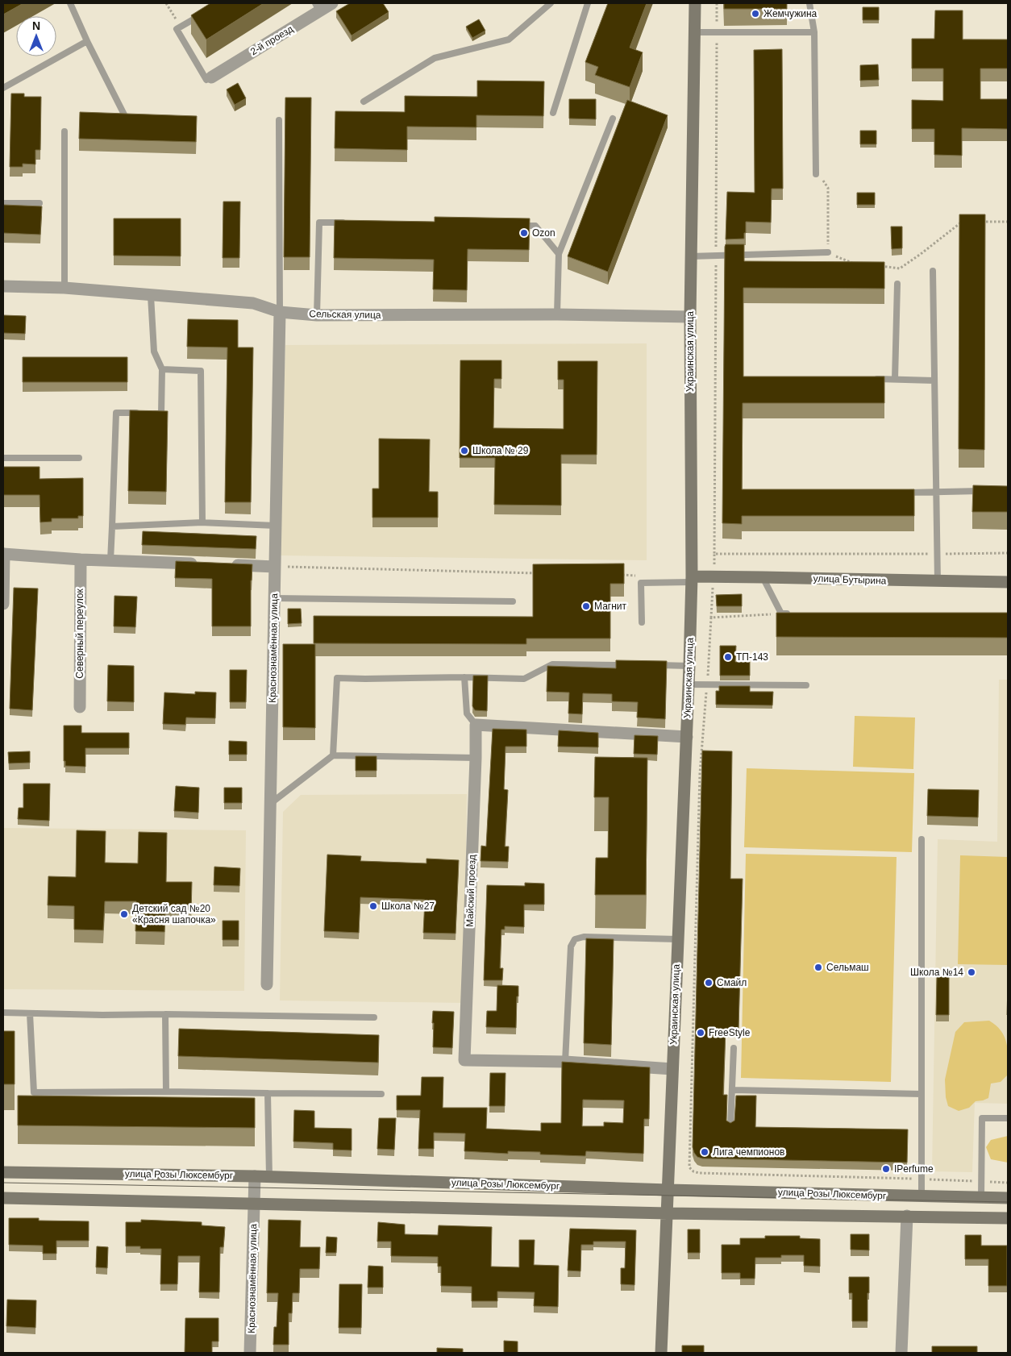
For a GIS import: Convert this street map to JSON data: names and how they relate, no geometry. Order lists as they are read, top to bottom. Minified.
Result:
{"streets":{"street":["2-й проезд","Сельская улица","Украинская улица","улица Бутырина","Северный переулок","Краснознамённая улица","Майский проезд","улица Розы Люксембург"]},"crossings":[["Сельская улица","Украинская улица"],["Сельская улица","Краснознамённая улица"],["Украинская улица","улица Бутырина"],["Украинская улица","Майский проезд"],["Украинская улица","улица Розы Люксембург"],["Краснознамённая улица","улица Розы Люксембург"]],"places":["Жемчужина","Ozon","Школа № 29","Магнит","ТП-143","Школа №27","Детский сад №20 «Красня шапочка»","Сельмаш","Школа №14","Смайл","FreeStyle","Лига чемпионов","IPerfume"],"north":"top"}
